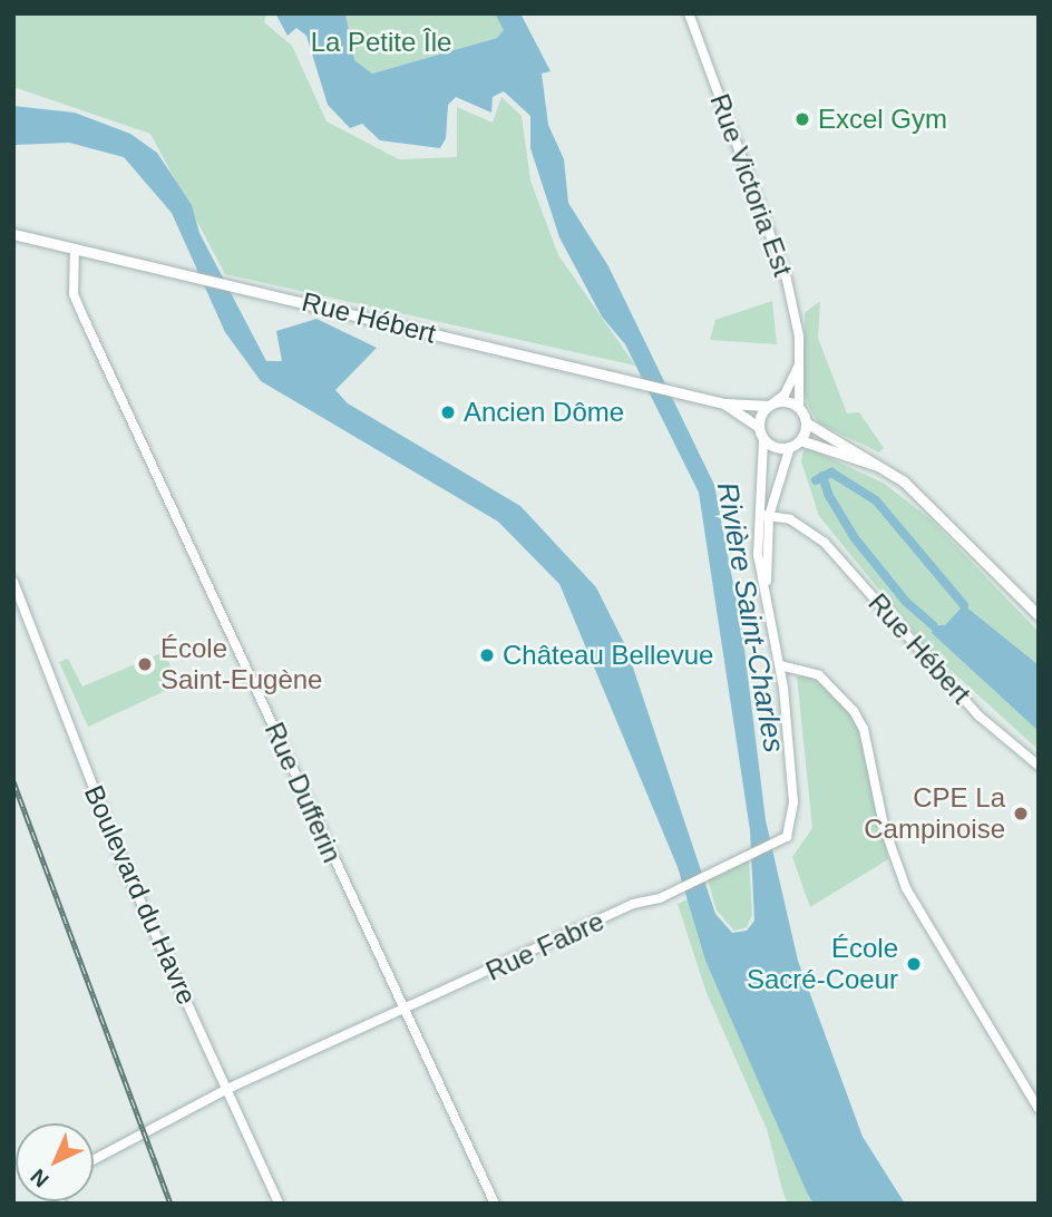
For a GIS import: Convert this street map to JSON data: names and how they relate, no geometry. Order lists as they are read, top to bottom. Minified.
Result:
{"streets":{"main road":["Rue Hébert"],"street":["Rue Victoria Est","Rue Dufferin","Boulevard du Havre","Rue Fabre"]},"crossings":[["Rue Victoria Est","Rue Hébert"],["Rue Victoria Est","Rue Fabre"],["Rue Hébert","Rue Dufferin"],["Rue Hébert","Rue Fabre"],["Rue Dufferin","Rue Fabre"],["Boulevard du Havre","Rue Fabre"]],"water":["Rivière Saint-Charles"],"parks":["La Petite Île"],"places":["Excel Gym","Ancien Dôme","Château Bellevue","École Saint-Eugène","CPE La Campinoise","École Sacré-Coeur"],"north":"bottom left"}
